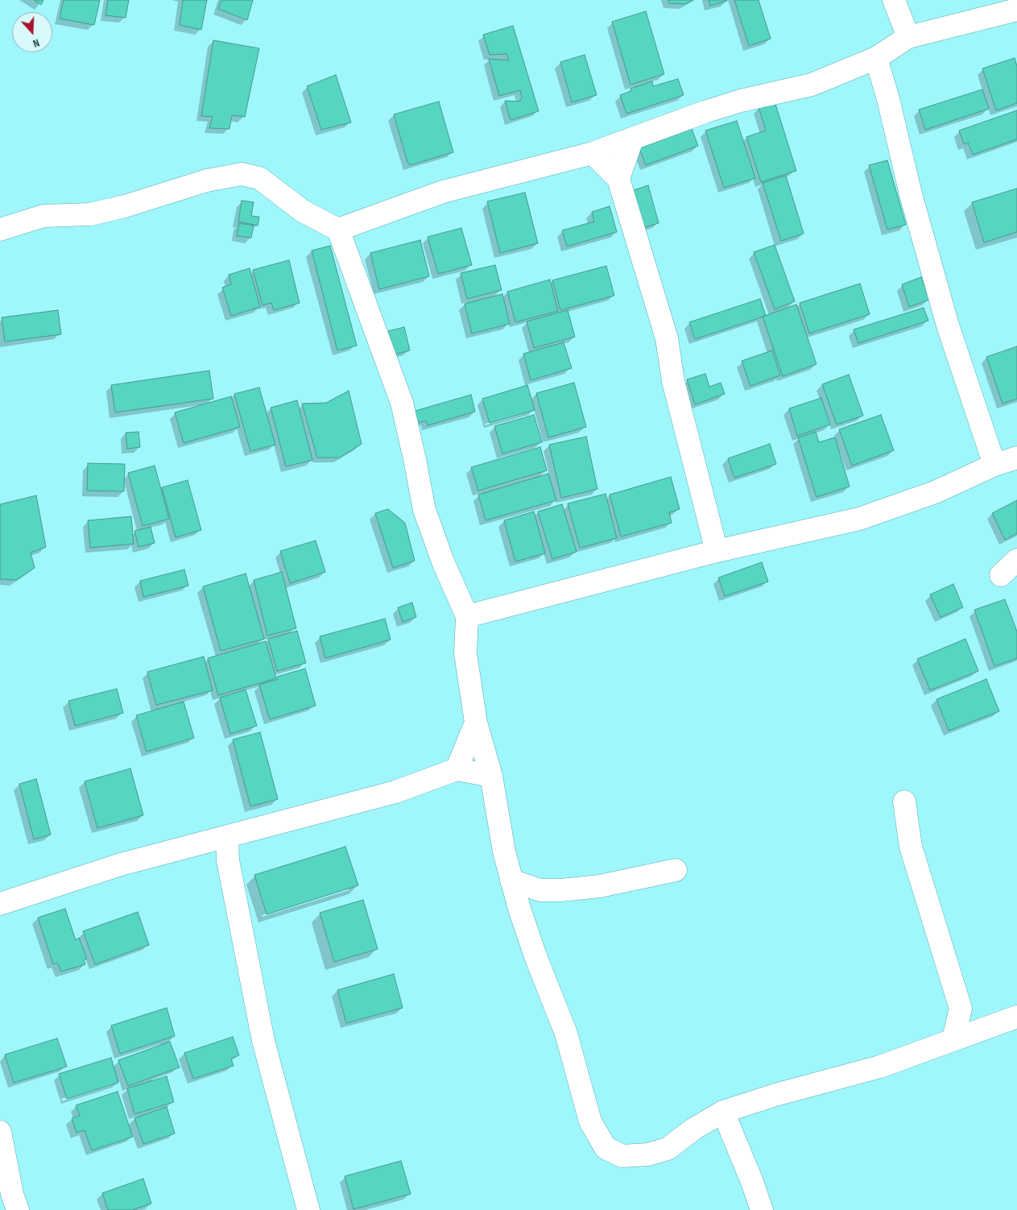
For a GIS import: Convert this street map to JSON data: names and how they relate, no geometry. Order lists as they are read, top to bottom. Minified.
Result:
{"north":"bottom"}
